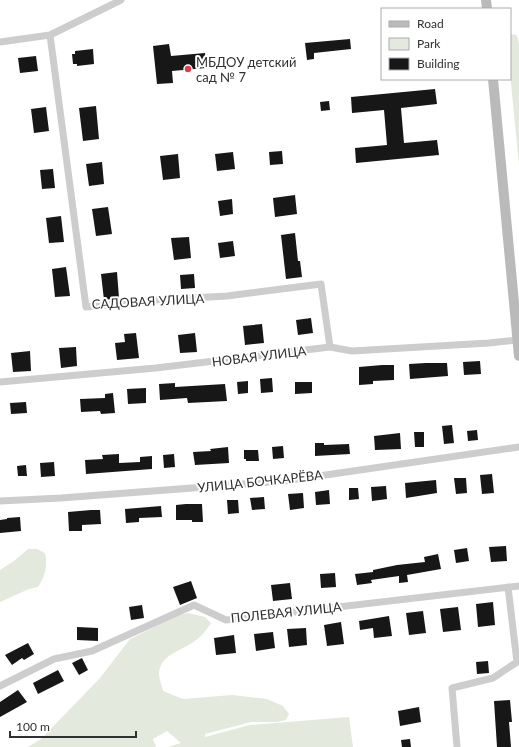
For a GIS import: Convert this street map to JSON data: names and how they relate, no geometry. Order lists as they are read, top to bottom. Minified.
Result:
{"streets":{"street":["САДОВАЯ УЛИЦА","НОВАЯ УЛИЦА","УЛИЦА БОЧКАРЁВА","ПОЛЕВАЯ УЛИЦА"]},"crossings":[["САДОВАЯ УЛИЦА","НОВАЯ УЛИЦА"]],"places":["МБДОУ детский сад № 7"],"legend":["Road","Park","Building"],"scale_bar":"100 m"}
